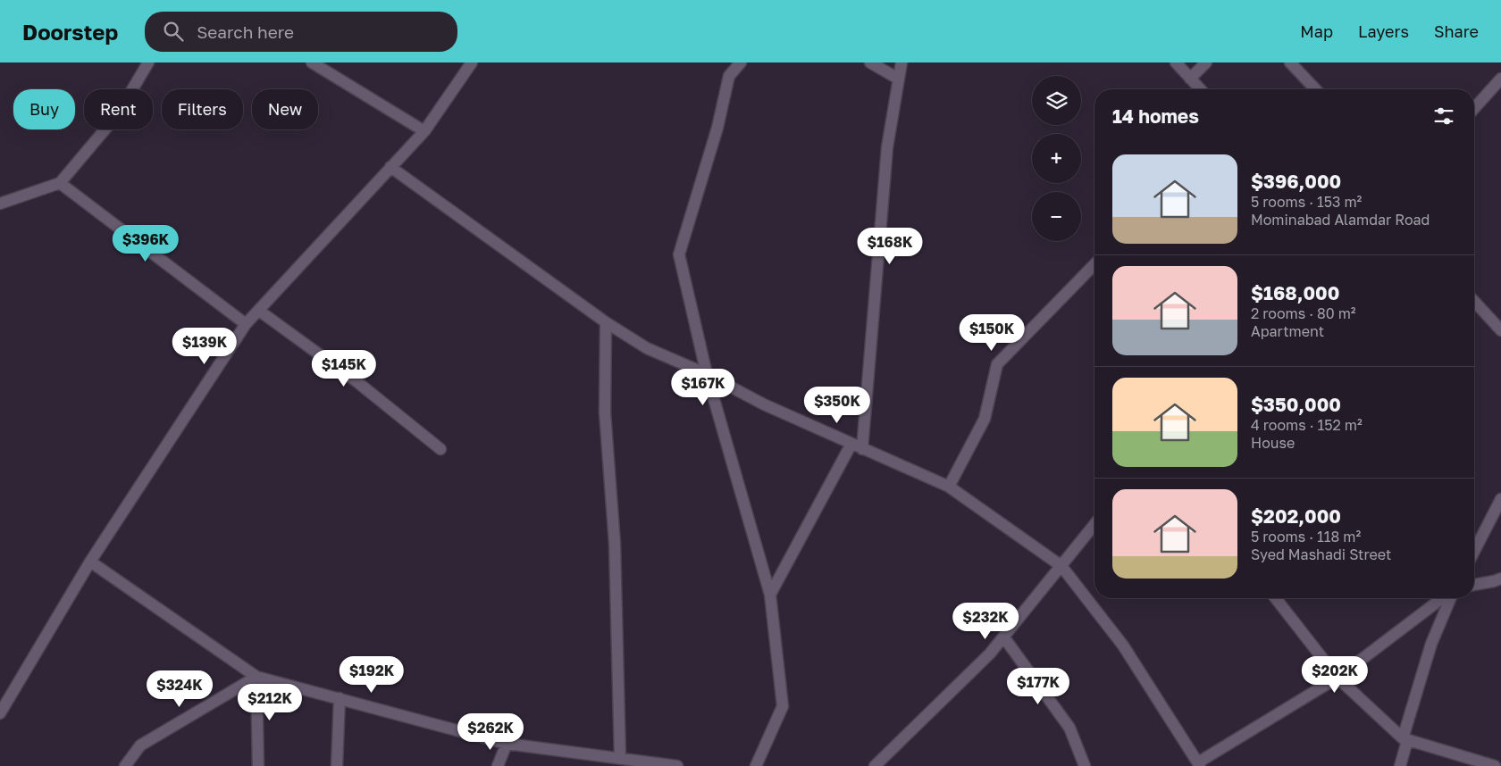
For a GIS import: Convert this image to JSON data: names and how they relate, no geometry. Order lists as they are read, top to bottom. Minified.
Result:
{"page":{"header":"Doorstep","search":"Search here","nav":["Map","Layers","Share"],"map_buttons":["+","−"],"chip":["Buy","Rent","Filters","New"],"heading":"14 homes","list":[{"name":"$396,000","note":"5 rooms · 153 m² · Mominabad Alamdar Road"},{"name":"$168,000","note":"2 rooms · 80 m² · Apartment"},{"name":"$350,000","note":"4 rooms · 152 m² · House"},{"name":"$202,000","note":"5 rooms · 118 m² · Syed Mashadi Street"}],"price":["$396K","$168K","$150K","$139K","$145K","$167K","$350K","$232K","$192K","$202K","$177K","$324K","$212K","$262K"]}}
